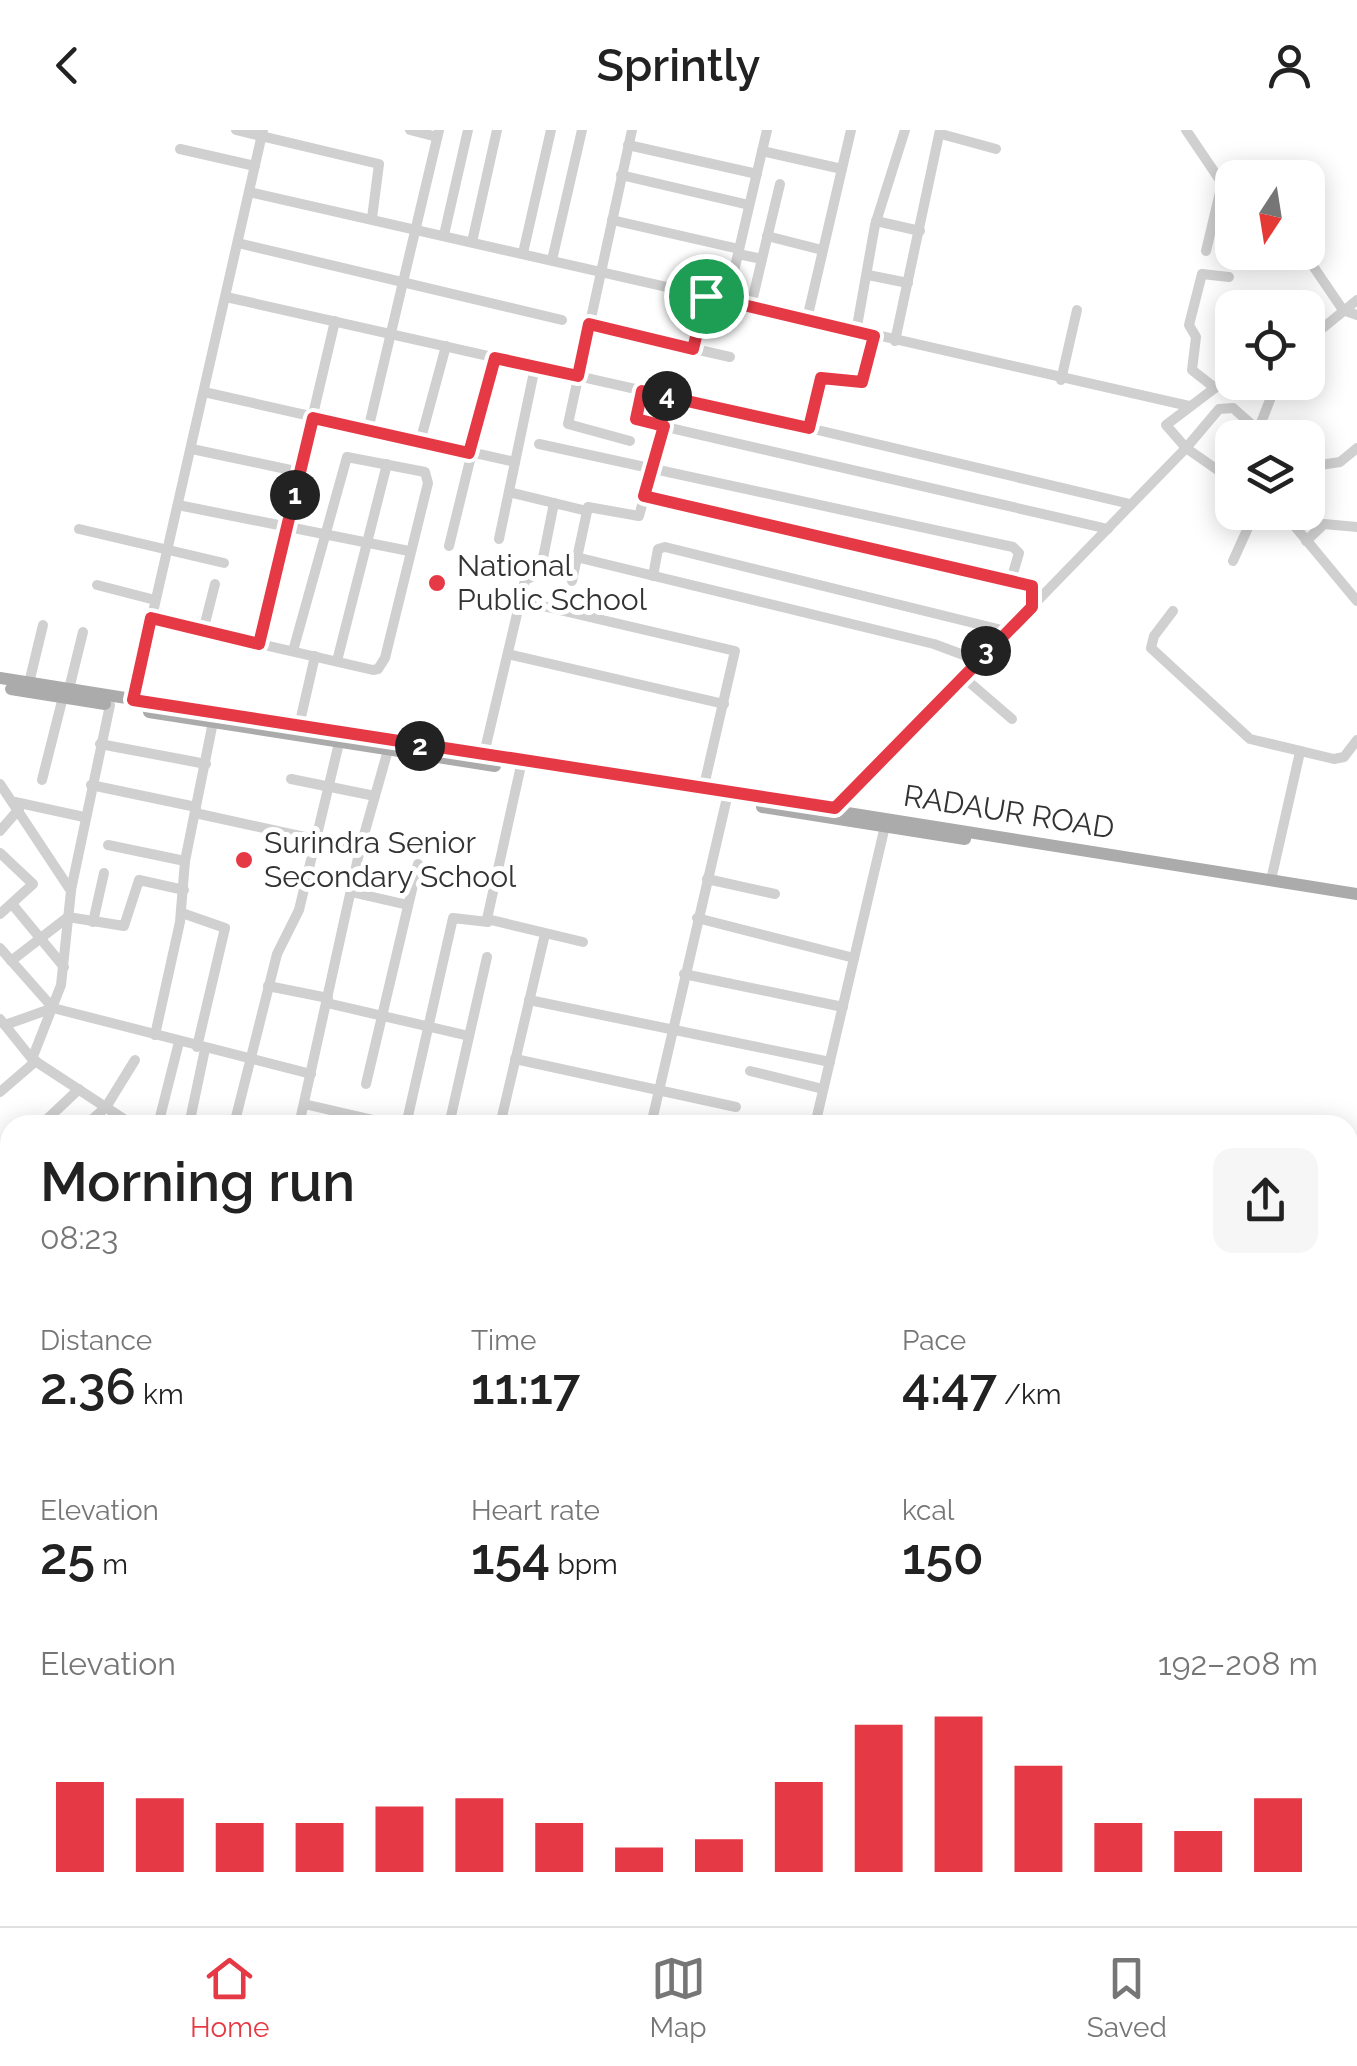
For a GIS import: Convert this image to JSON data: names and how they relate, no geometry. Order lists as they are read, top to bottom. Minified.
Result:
{"streets":{"main road":["RADAUR ROAD"]},"places":["National Public School","Surindra Senior Secondary School"],"north":"bottom","page":{"header":"Sprintly","pins":["4","1","3","2"],"heading":["Morning run","08:23"],"stats":[["Distance","2.36 km"],["Time","11:17"],["Pace","4:47 /km"],["Elevation","25 m"],["Heart rate","154 bpm"],["kcal","150"]],"chart":["Elevation","192–208 m"],"tabs":["Home","Map","Saved"]}}
